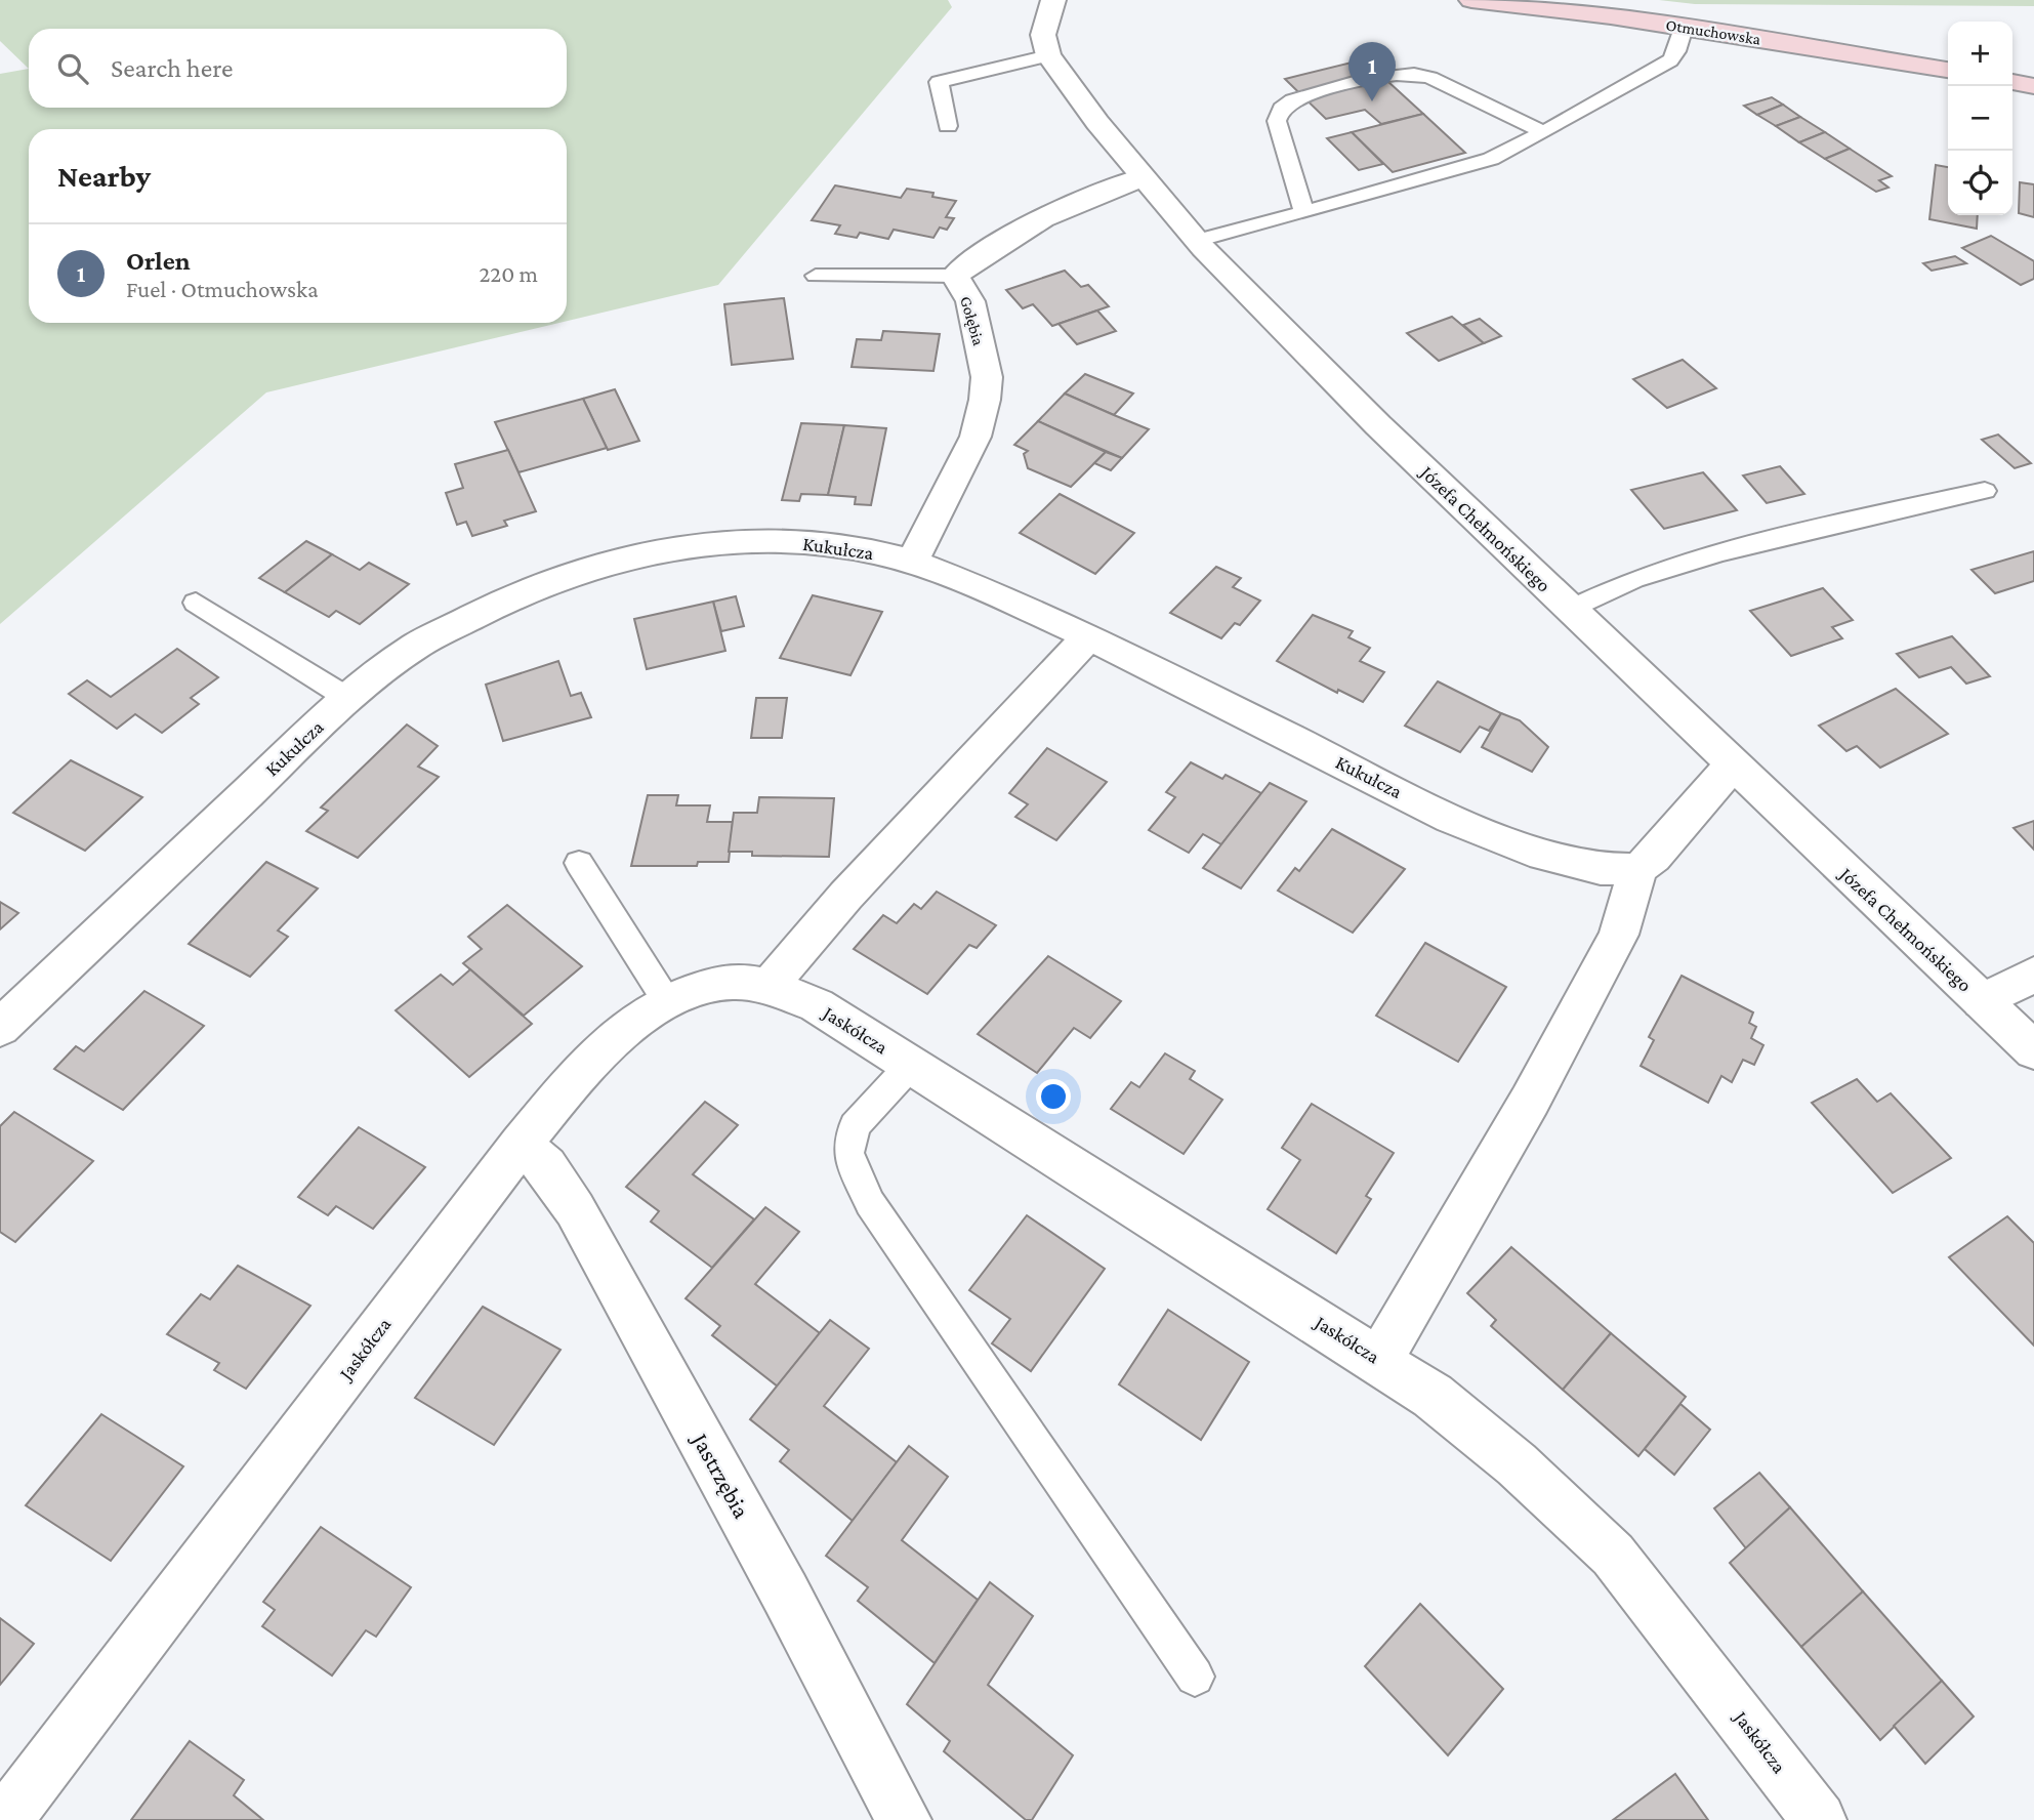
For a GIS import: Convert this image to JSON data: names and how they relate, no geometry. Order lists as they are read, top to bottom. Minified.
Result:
{"streets":{"main road":["Otmuchowska"],"street":["Gołębia","Józefa Chełmońskiego","Kukułcza","Jaskółcza","Jastrzębia"]},"crossings":[["Gołębia","Józefa Chełmońskiego"],["Gołębia","Kukułcza"],["Jaskółcza","Jastrzębia"]],"page":{"map_buttons":["+","−"],"search":"Search here","pins":"1","heading":"Nearby","list":[{"mark":"1","name":"Orlen","note":"Fuel · Otmuchowska","value":"220 m"}]}}
